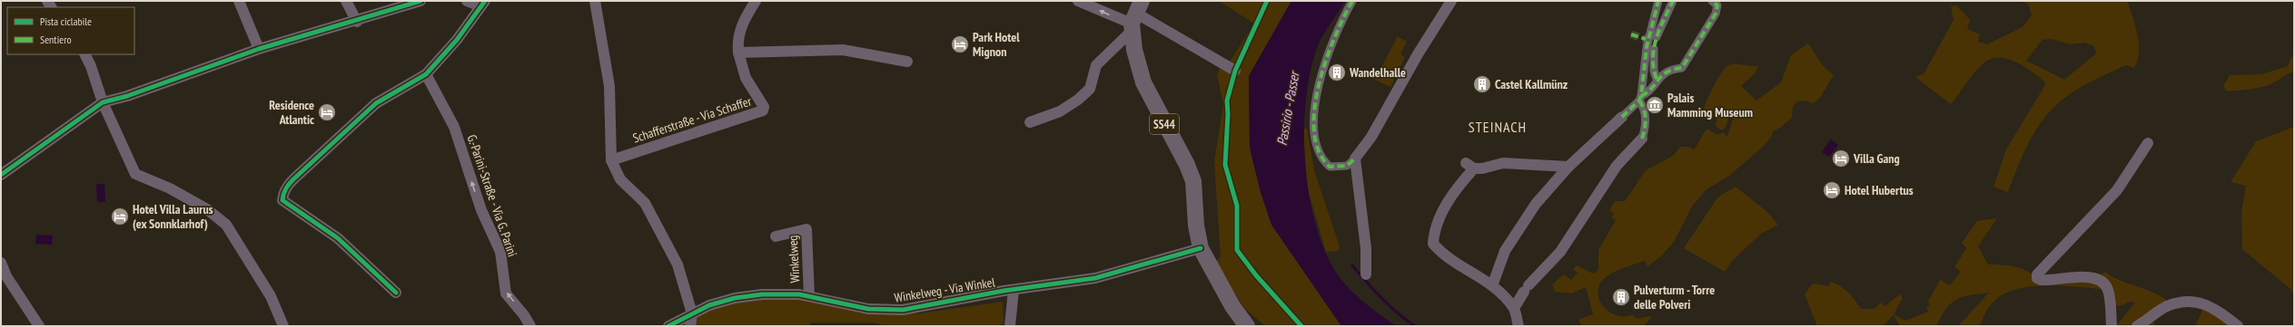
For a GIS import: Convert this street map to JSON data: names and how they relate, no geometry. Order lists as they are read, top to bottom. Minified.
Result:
{"streets":{"main road":["SS44"],"street":["Schafferstraße - Via Schaffer","G.-Parini-Straße - Via G. Parini","Winkelweg","Winkelweg - Via Winkel"]},"crossings":[["SS44","Winkelweg - Via Winkel"],["Winkelweg","Winkelweg - Via Winkel"]],"one_way":["G.-Parini-Straße - Via G. Parini"],"districts":["STEINACH"],"water":["Passirio - Passer"],"places":{"hotel":["Park Hotel Mignon","Residence Atlantic","Villa Gang","Hotel Hubertus","Hotel Villa Laurus (ex Sonnklarhof)"],"building":["Wandelhalle","Castel Kallmünz","Pulverturm - Torre delle Polveri"],"museum":["Palais Mamming Museum"]},"legend":["Pista ciclabile","Sentiero"]}
